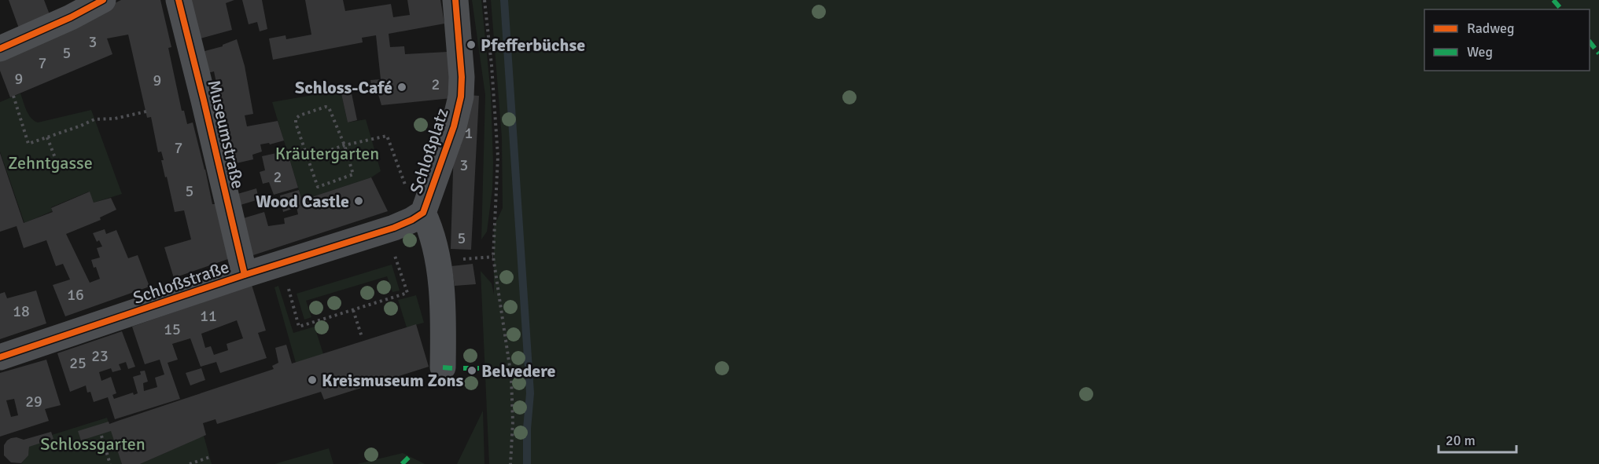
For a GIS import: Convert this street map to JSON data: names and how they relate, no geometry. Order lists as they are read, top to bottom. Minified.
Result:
{"streets":{"street":["Museumstraße","Schloßplatz","Schloßstraße"]},"crossings":[["Museumstraße","Schloßstraße"],["Schloßplatz","Schloßstraße"]],"parks":["Kräutergarten","Zehntgasse","Schlossgarten"],"places":["Pfefferbüchse","Schloss-Café","Wood Castle","Belvedere","Kreismuseum Zons"],"house_numbers":["3","5","7","9","9","2","1","7","3","2","5","5","16","18","11","15","23","25","29"],"legend":["Radweg","Weg"],"scale_bar":"20 m"}
